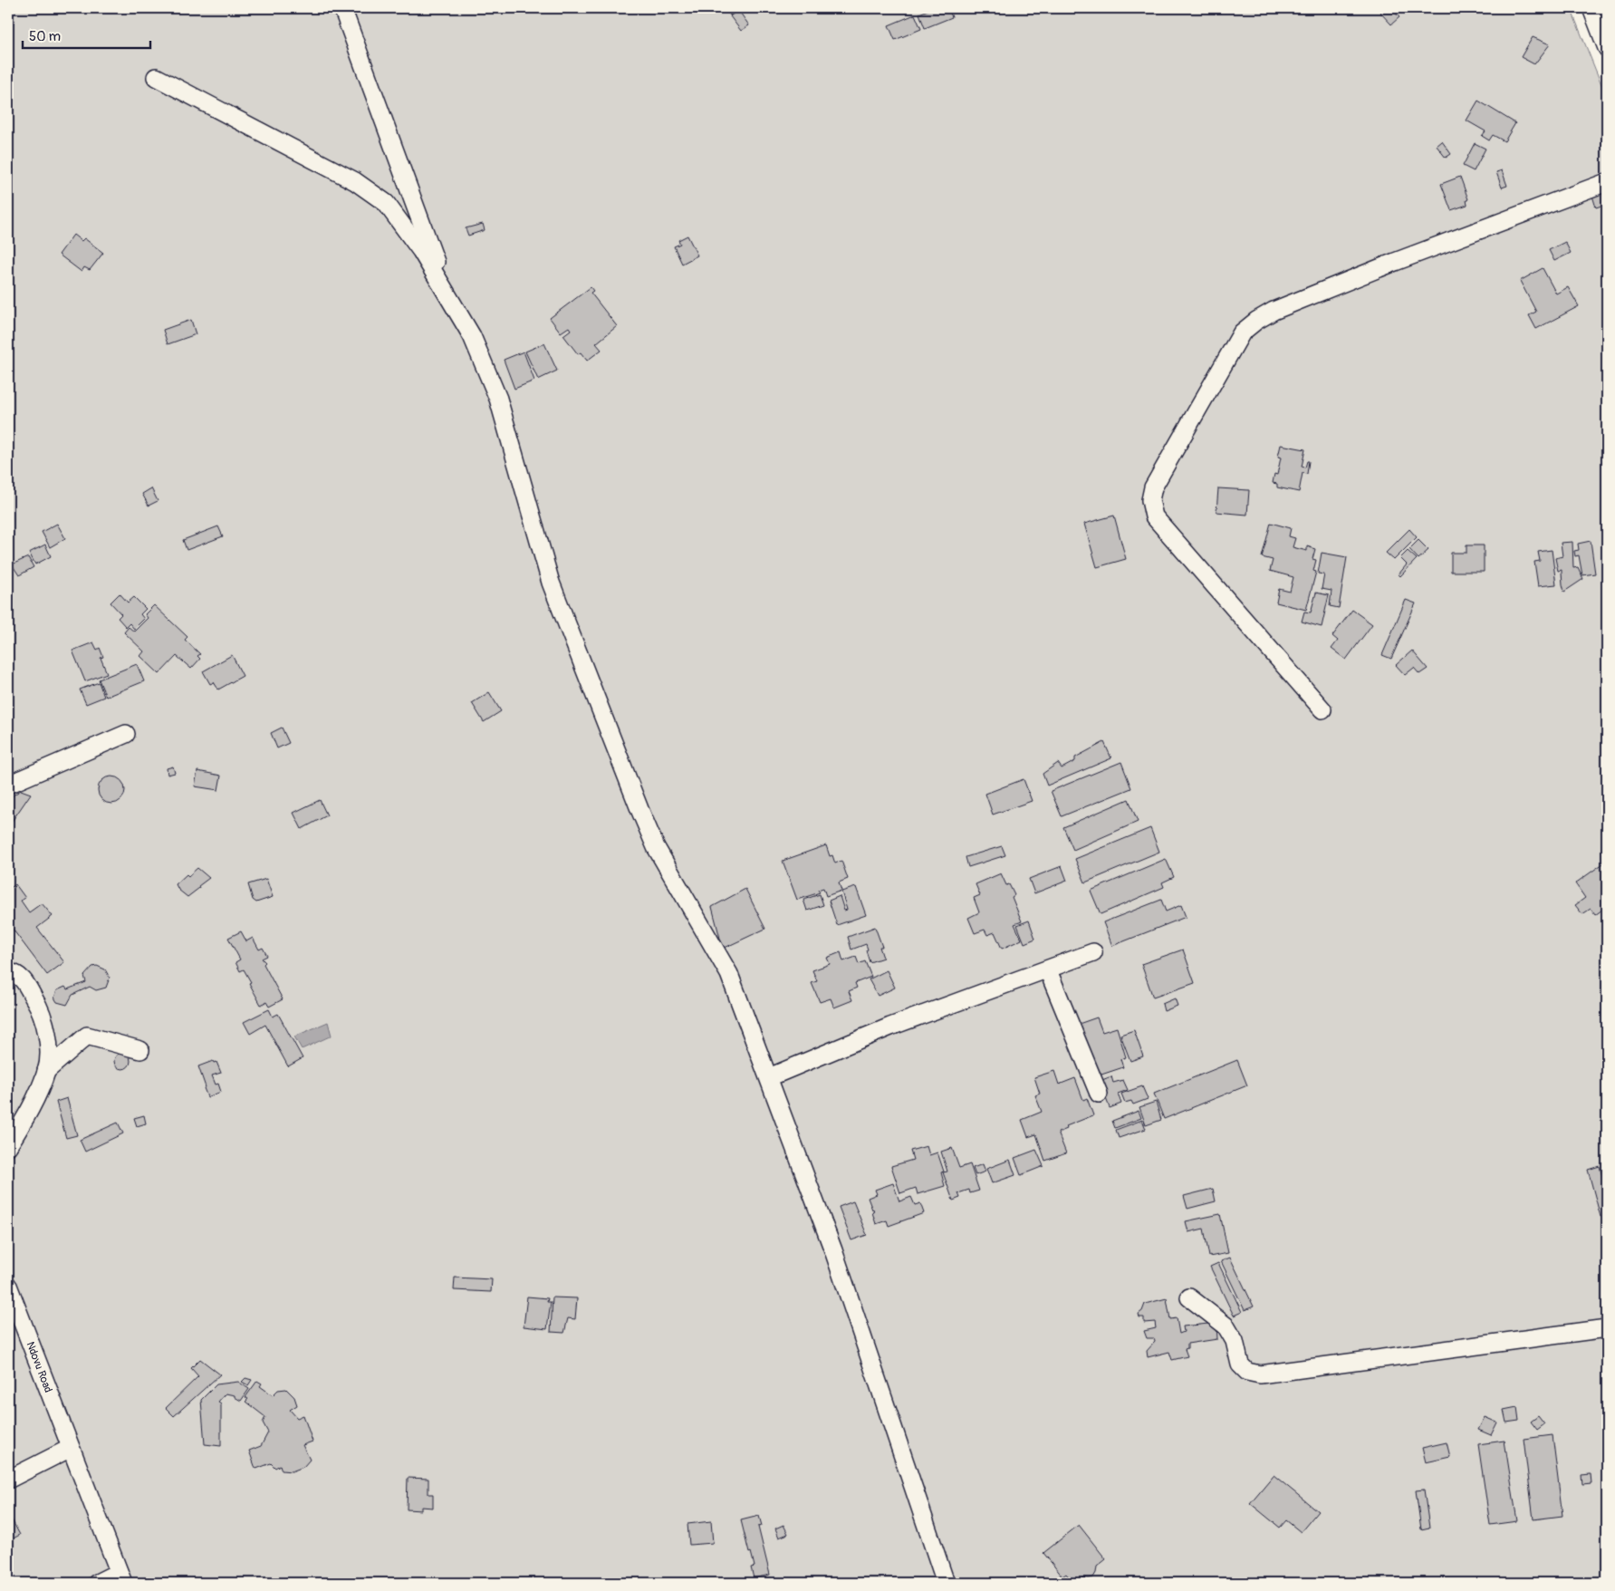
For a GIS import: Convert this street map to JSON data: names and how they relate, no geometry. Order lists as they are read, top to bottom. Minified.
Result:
{"streets":{"street":["Ndovu Road"]},"scale_bar":"50 m"}
